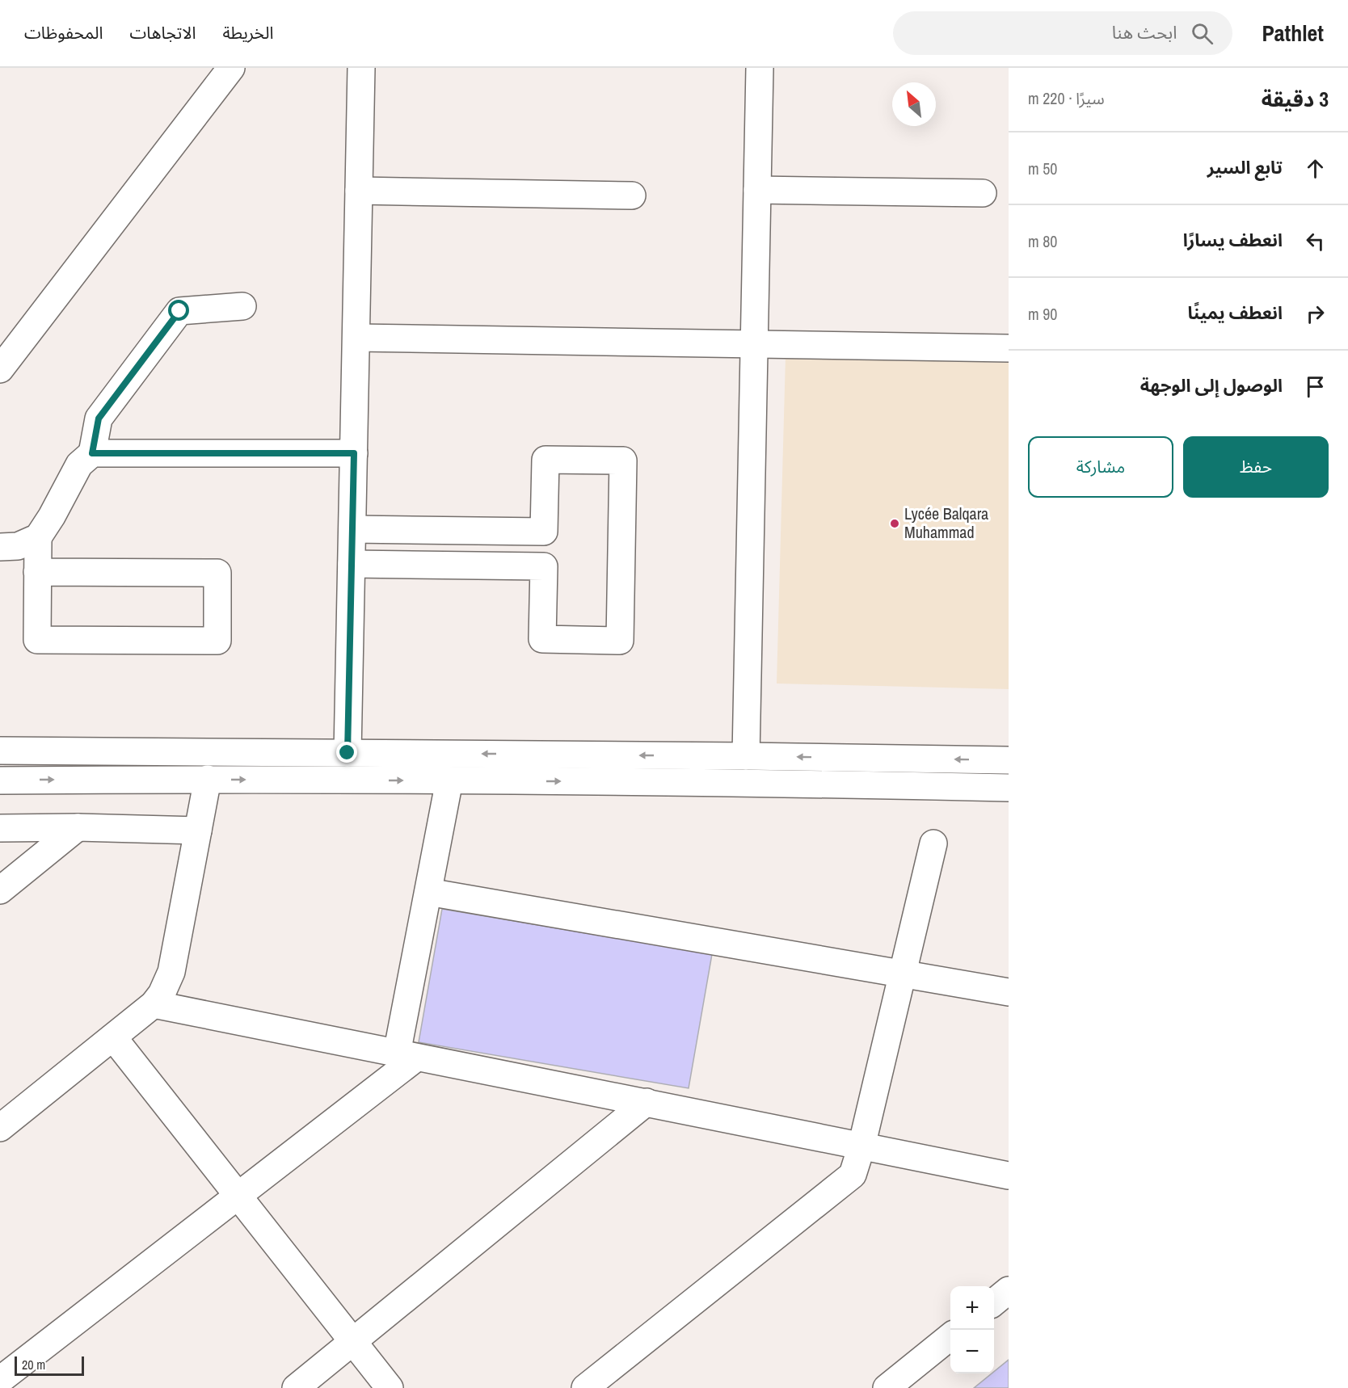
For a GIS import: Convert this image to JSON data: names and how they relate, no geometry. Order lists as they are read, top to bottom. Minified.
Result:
{"places":["Lycée Balqara Muhammad"],"scale_bar":"20 m","north":"top left","page":{"header":"Pathlet","search":"ابحث هنا","nav":["الخريطة","الاتجاهات","المحفوظات"],"heading":["3 دقيقة","سيرًا · 220 m"],"list":[["تابع السير","50 m"],["انعطف يسارًا","80 m"],["انعطف يمينًا","90 m"],"الوصول إلى الوجهة"],"buttons":["حفظ","مشاركة"],"map_buttons":["+","−"],"scale":"20 m"}}
